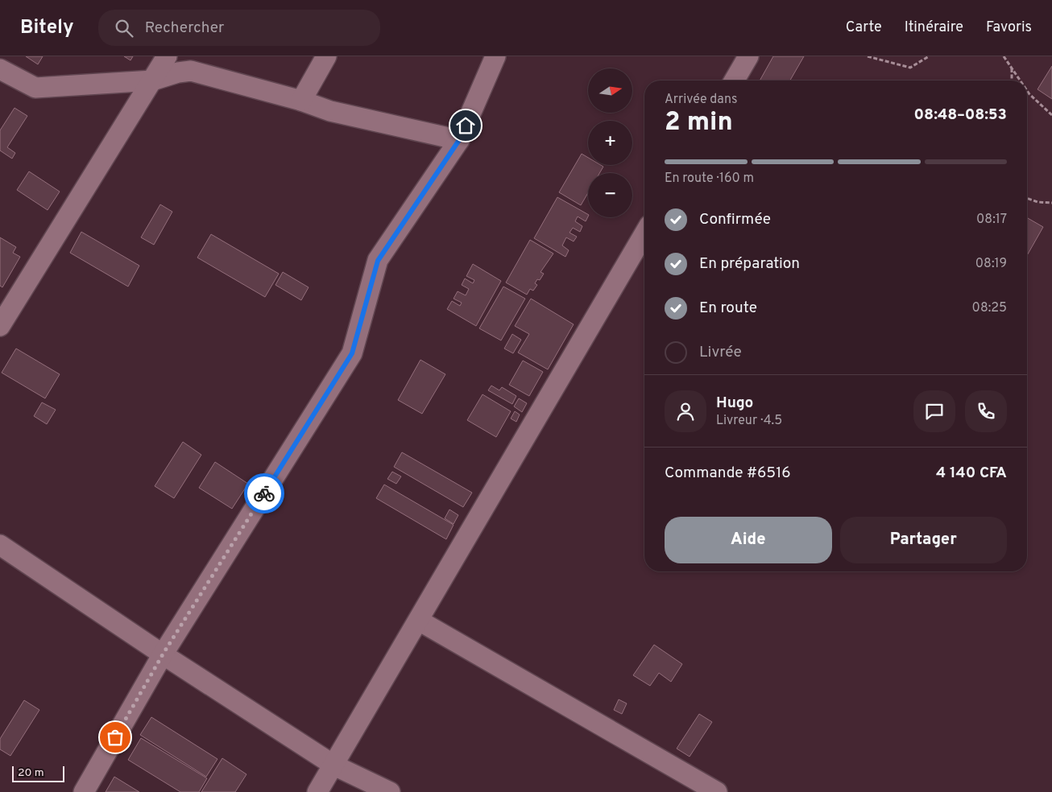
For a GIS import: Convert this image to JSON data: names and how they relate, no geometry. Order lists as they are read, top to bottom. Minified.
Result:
{"scale_bar":"20 m","north":"right","page":{"header":"Bitely","search":"Rechercher","nav":["Carte","Itinéraire","Favoris"],"map_buttons":["+","−"],"heading":["2 min","Arrivée dans","08:48–08:53"],"panel":["Hugo","Livreur · 4.5","Commande #6516","4 140 CFA"],"bar":"En route · 160 m","list":[["Confirmée","08:17"],["En préparation","08:19"],["En route","08:25"],"Livrée"],"buttons":["Aide","Partager"],"scale":"20 m"}}
